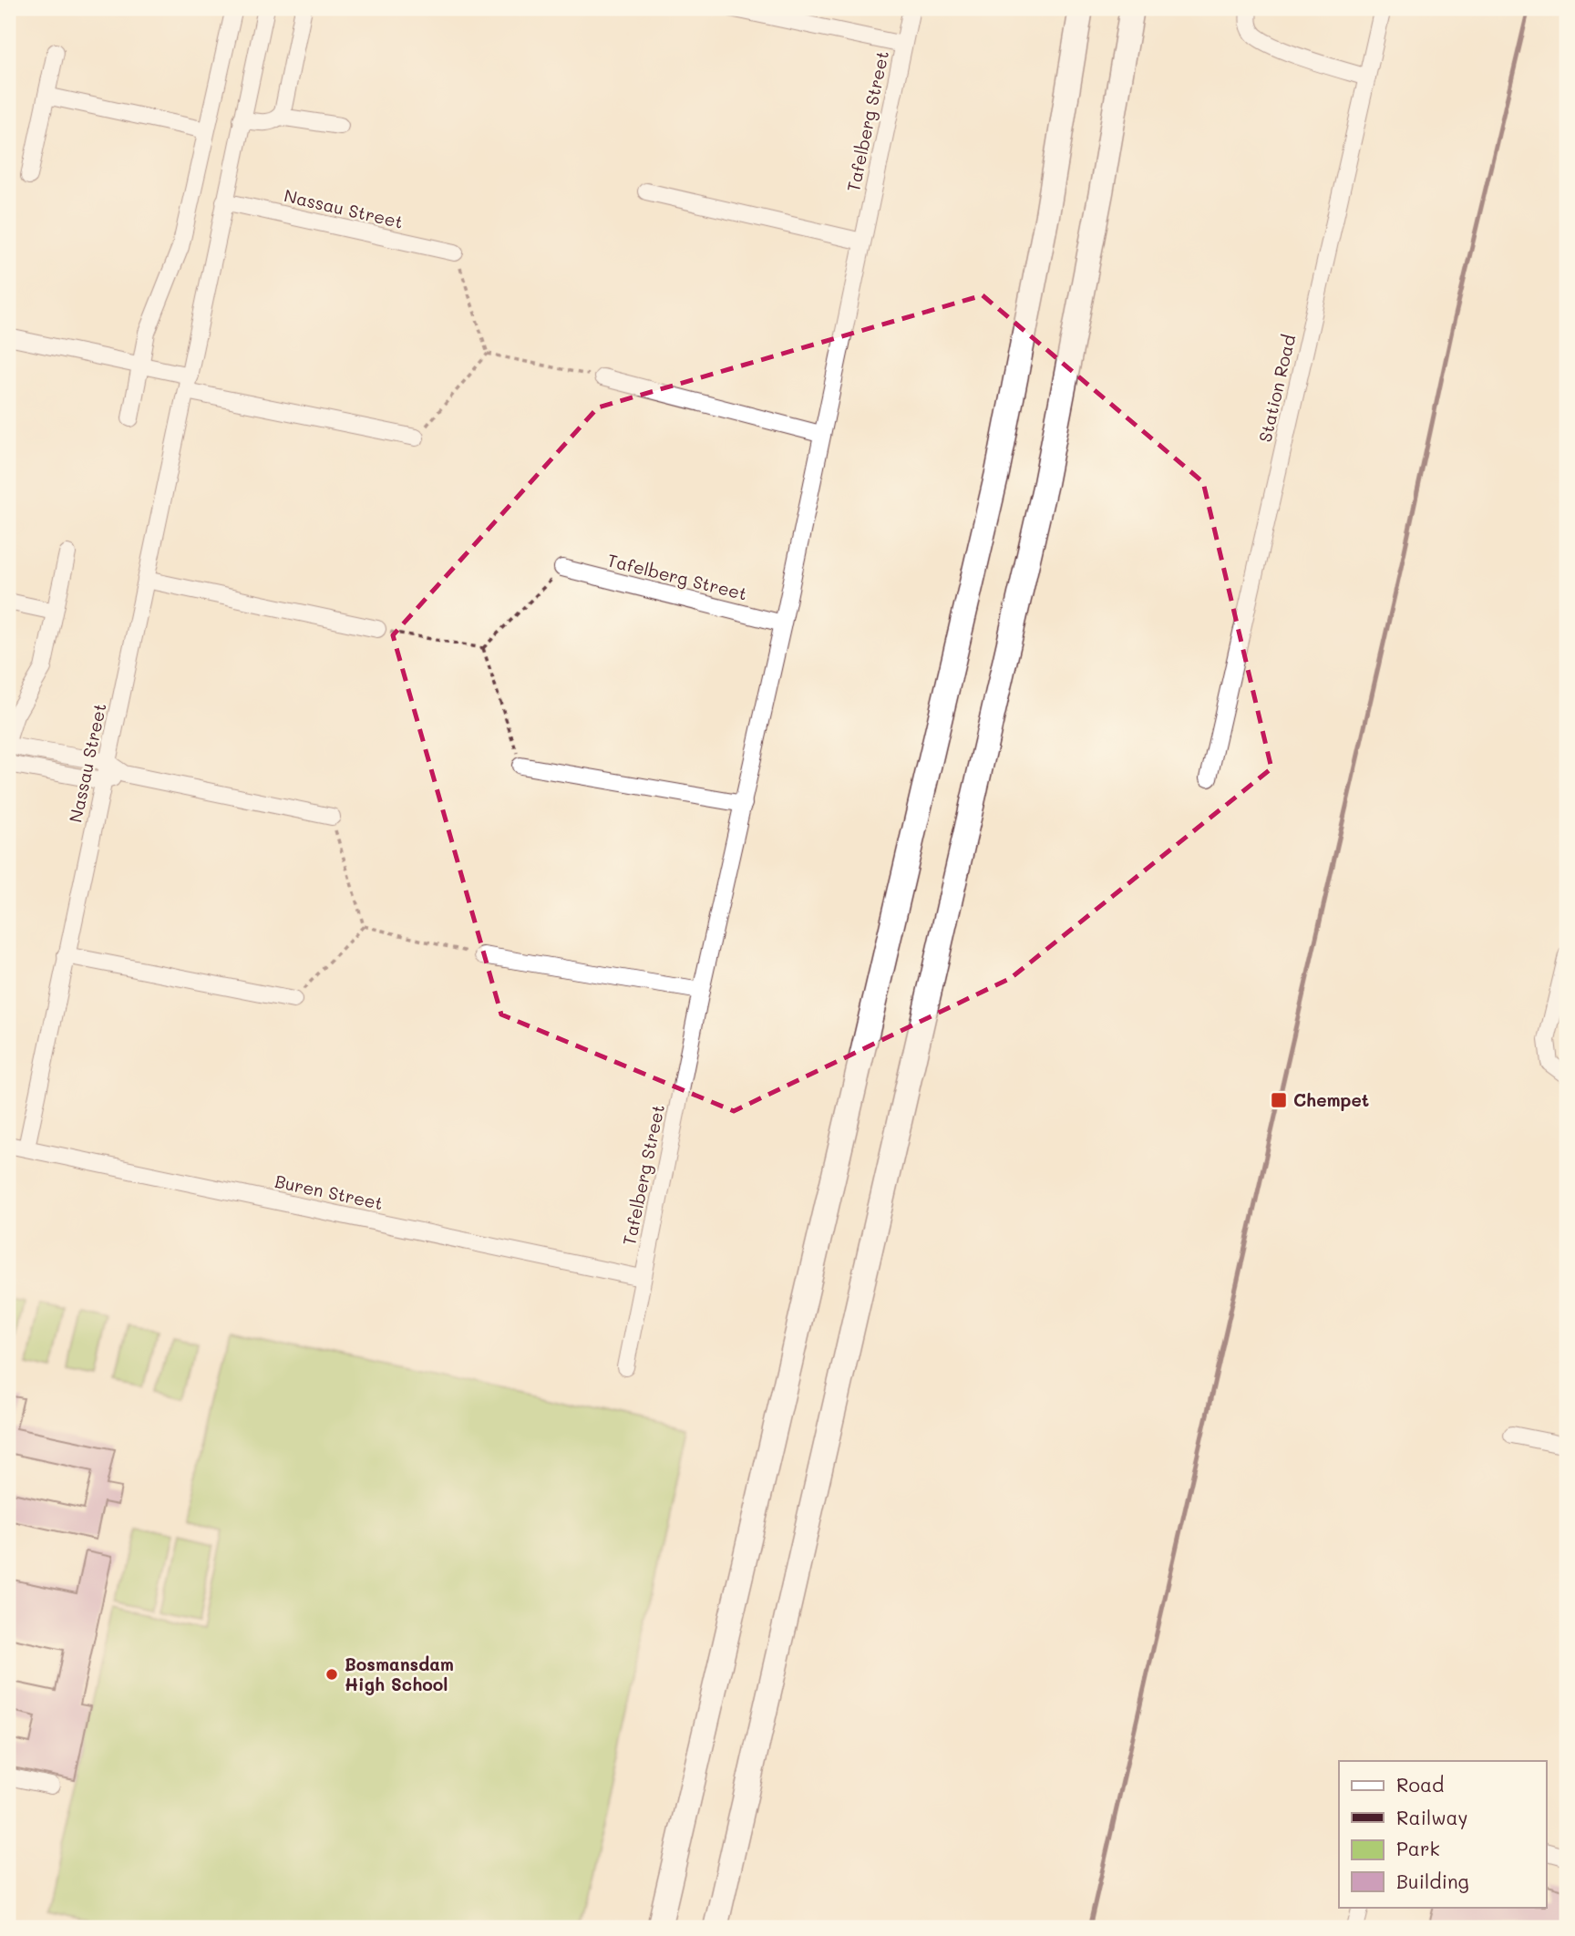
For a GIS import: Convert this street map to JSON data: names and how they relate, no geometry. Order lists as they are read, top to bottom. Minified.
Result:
{"streets":{"street":["Tafelberg Street","Nassau Street","Station Road","Buren Street"]},"crossings":[["Tafelberg Street","Buren Street"],["Nassau Street","Buren Street"]],"places":{"transit":["Chempet"],"other":["Bosmansdam High School"]},"legend":["Road","Railway","Park","Building"]}
